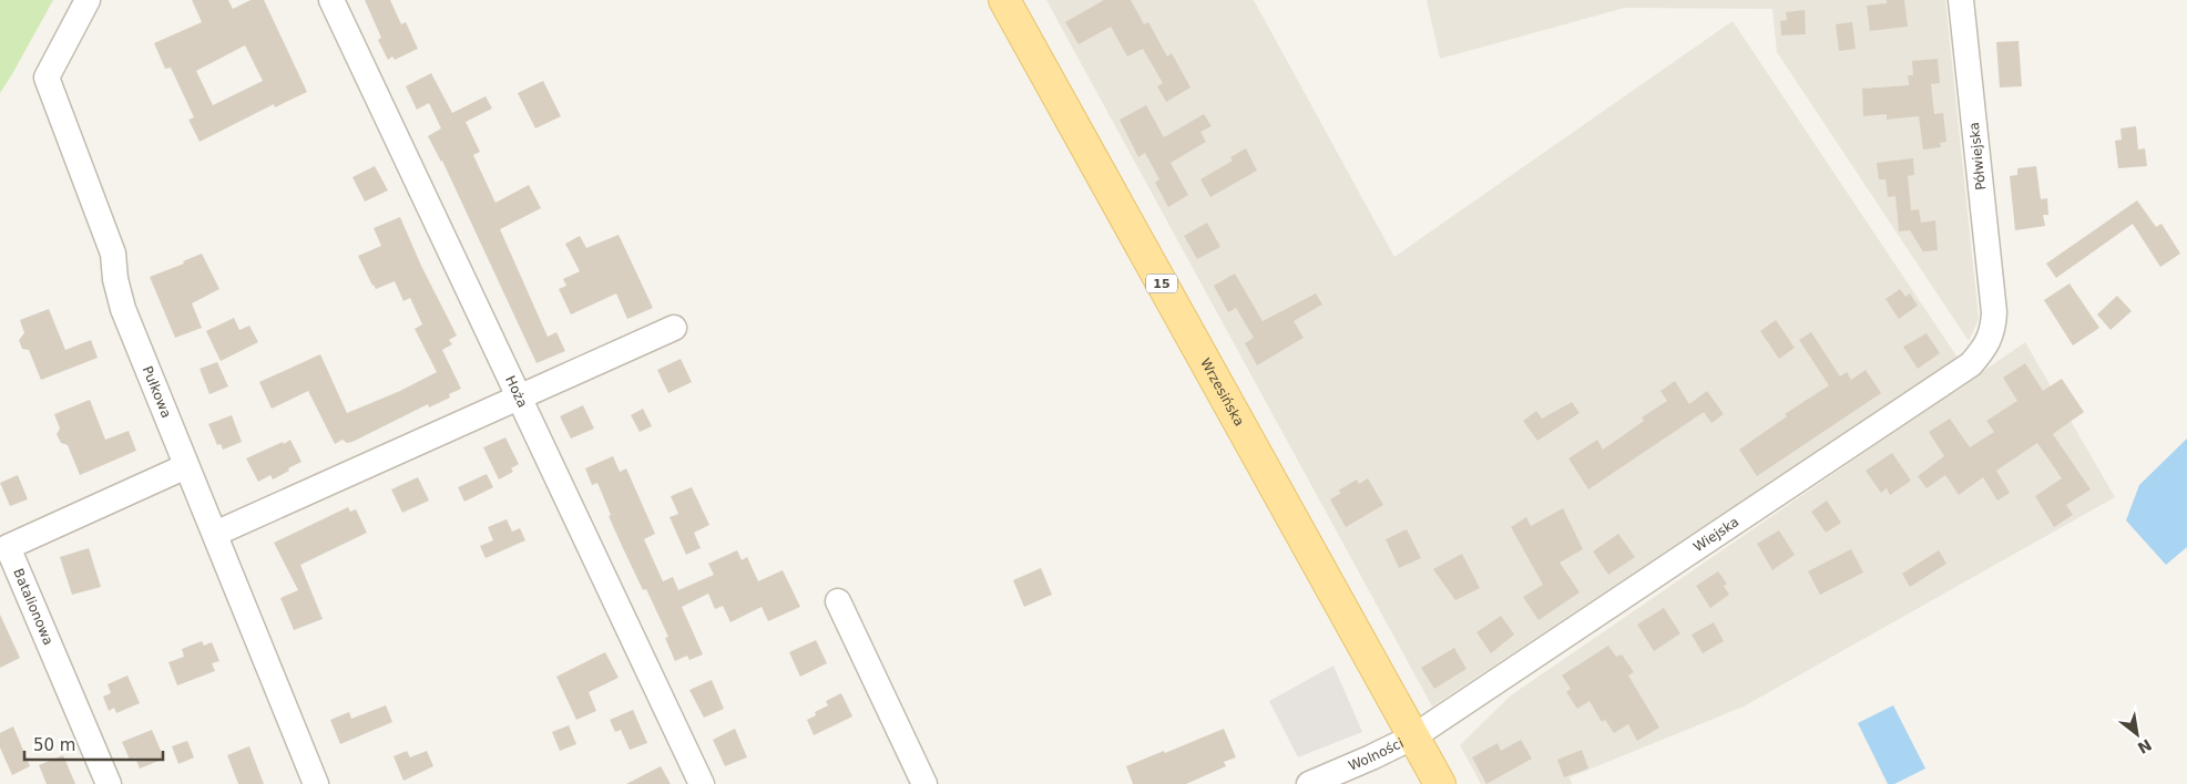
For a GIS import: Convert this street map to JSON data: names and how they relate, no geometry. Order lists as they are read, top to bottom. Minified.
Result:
{"streets":{"main road":["15","Wrzesińska"],"street":["Półwiejska","Pułkowa","Hoża","Wiejska","Batalionowa","Wolności"]},"crossings":[["Półwiejska","Wiejska"],["Pułkowa","Batalionowa"],["Wrzesińska","Wiejska"],["Wrzesińska","Wolności"],["Wiejska","Wolności"]],"scale_bar":"50 m","north":"bottom right"}
